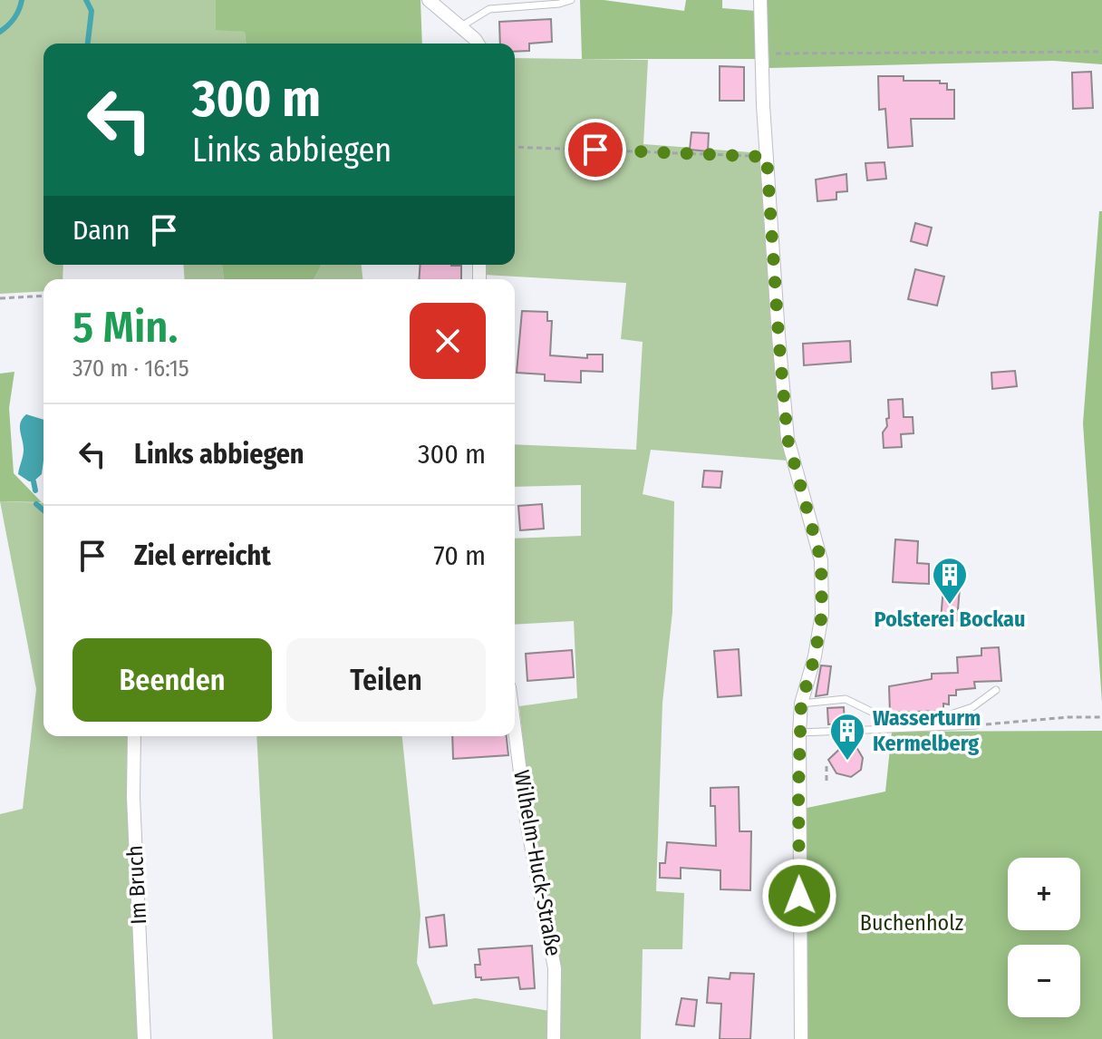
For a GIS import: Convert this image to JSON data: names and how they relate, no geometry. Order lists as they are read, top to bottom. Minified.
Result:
{"streets":{"street":["Wilhelm-Huck-Straße","Im Bruch"]},"parks":["Buchenholz"],"places":{"building":["Polsterei Bockau","Wasserturm Kermelberg"]},"page":{"turn":["300 m","Links abbiegen"],"then":"Dann","heading":["5 Min.","370 m · 16:15"],"list":[{"name":"Links abbiegen","value":"300 m"},{"name":"Ziel erreicht","value":"70 m"}],"buttons":["Beenden","Teilen"],"map_buttons":["+","−"]}}
